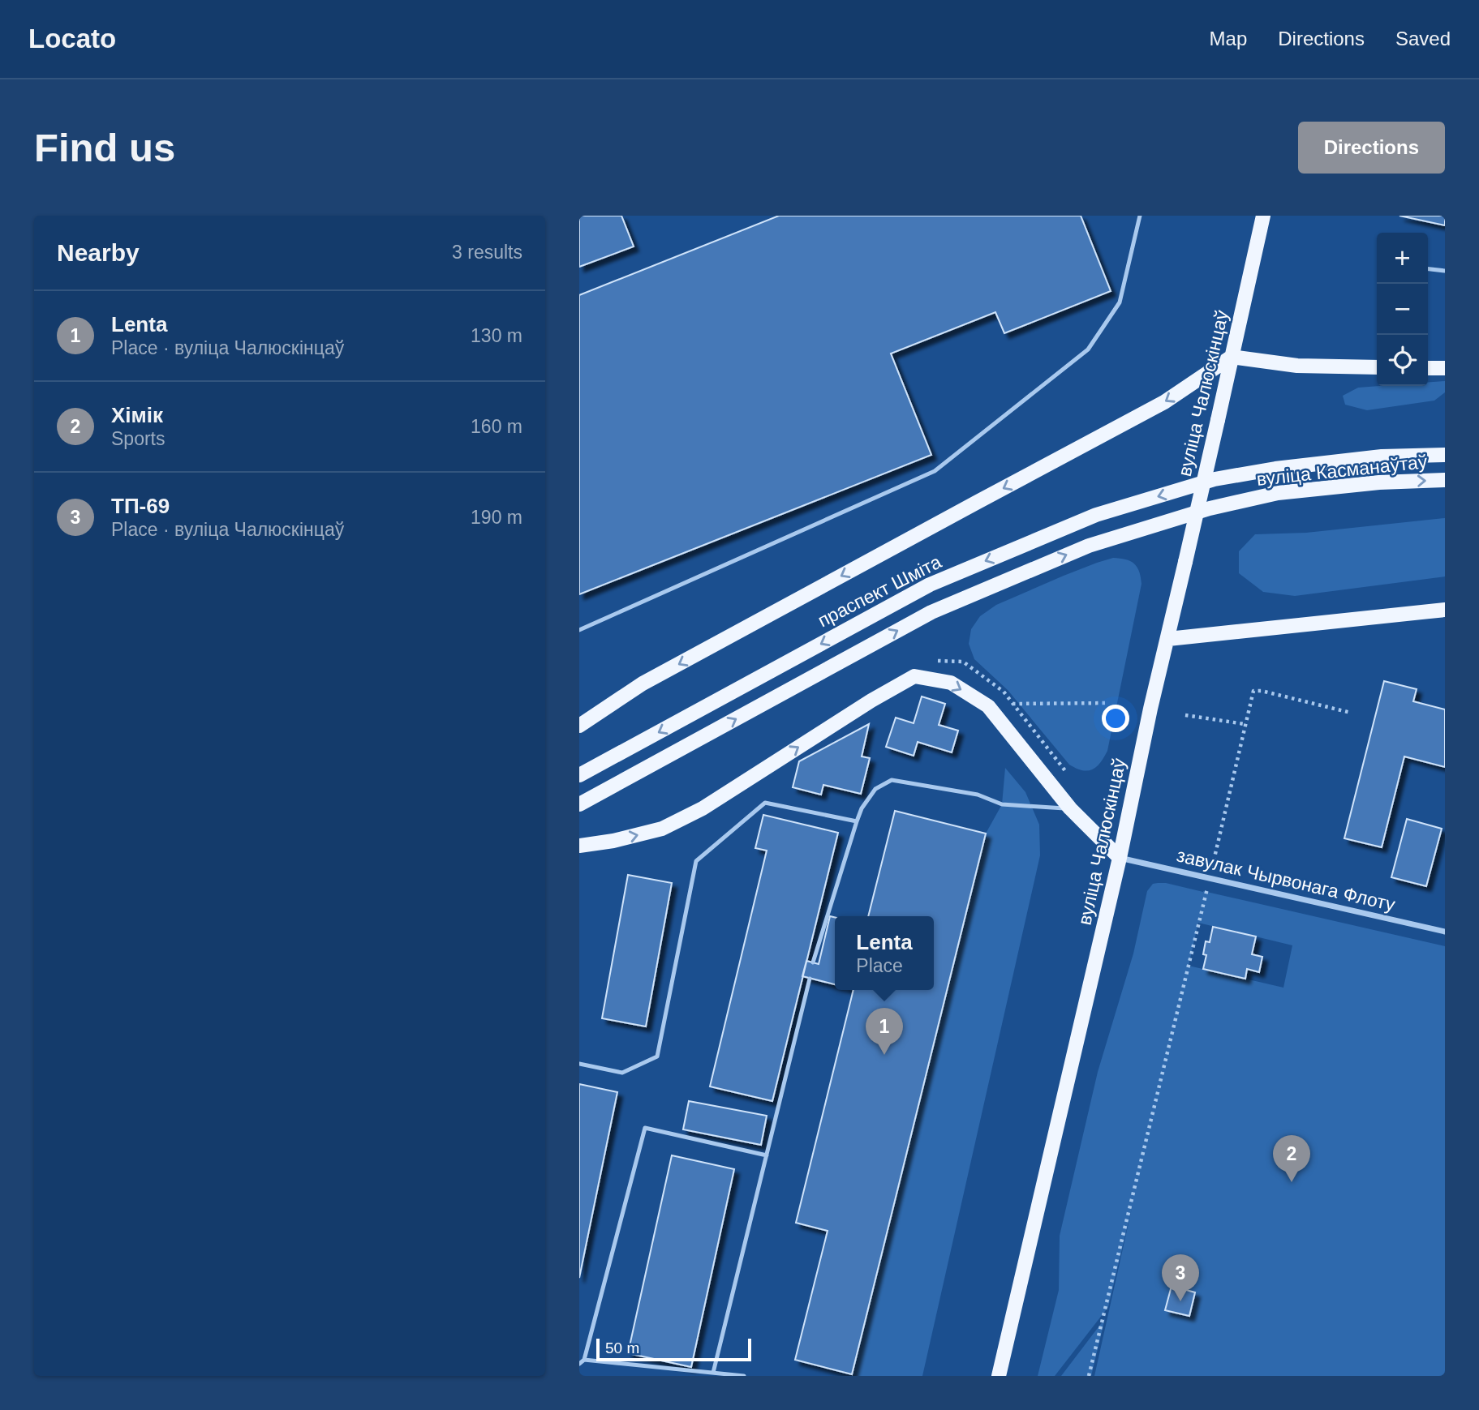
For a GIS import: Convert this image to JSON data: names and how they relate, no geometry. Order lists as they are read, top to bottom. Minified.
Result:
{"streets":{"main road":["вуліца Чалюскінцаў","вуліца Касманаўтаў","праспект Шміта"],"street":["завулак Чырвонага Флоту"]},"crossings":[["вуліца Чалюскінцаў","завулак Чырвонага Флоту"],["вуліца Касманаўтаў","праспект Шміта"]],"scale_bar":"50 m","page":{"header":"Locato","nav":["Map","Directions","Saved"],"buttons":"Directions","title":"Find us","heading":["Nearby","3 results"],"map_buttons":["+","−"],"list":[{"mark":"1","name":"Lenta","note":"Place · вуліца Чалюскінцаў","value":"130 m"},{"mark":"2","name":"Хімік","note":"Sports","value":"160 m"},{"mark":"3","name":"ТП-69","note":"Place · вуліца Чалюскінцаў","value":"190 m"}],"popup":["Lenta","Place"],"pins":["1","2","3"],"scale":"50 m"}}
